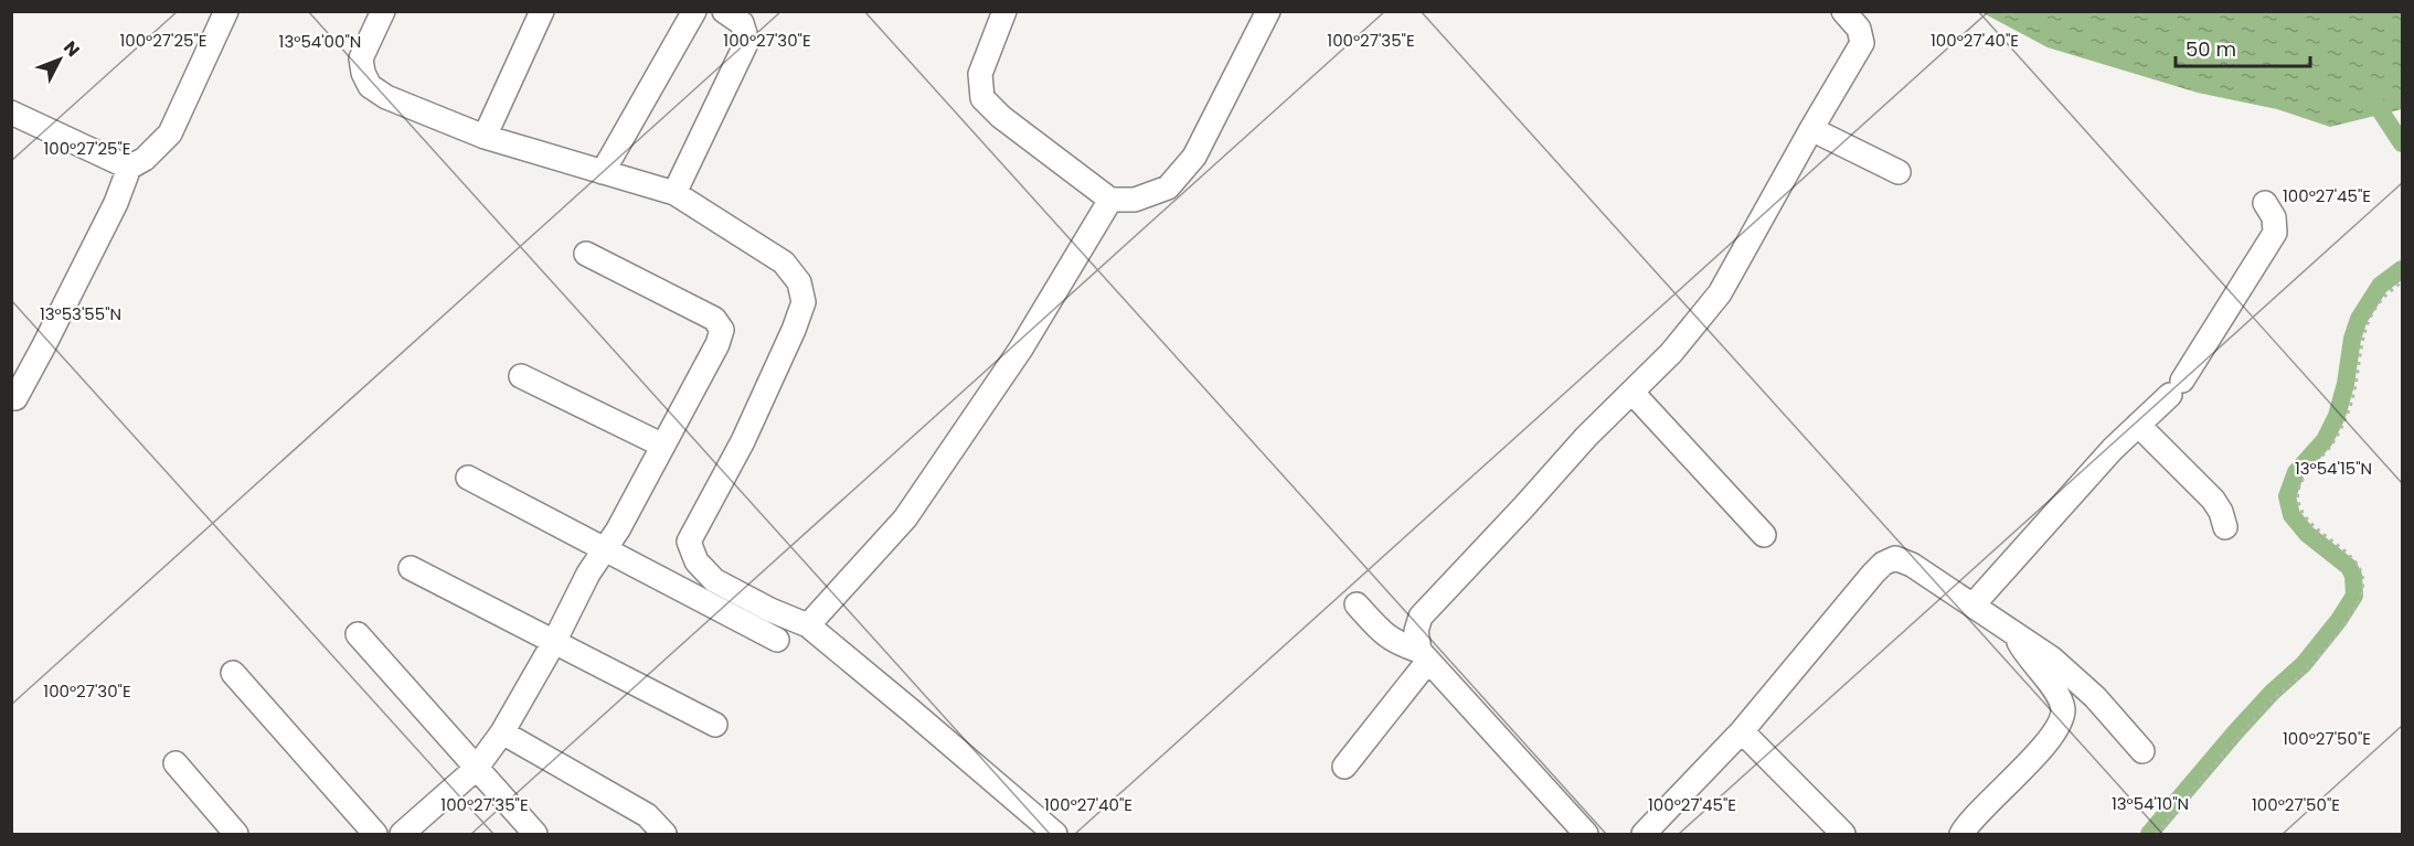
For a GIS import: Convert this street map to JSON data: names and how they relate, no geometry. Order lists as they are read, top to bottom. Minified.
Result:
{"scale_bar":"50 m","north":"top right","coordinates":["100°27'25\"E","100°27'35\"E","100°27'30\"E","100°27'40\"E","13°54'00\"N","100°27'45\"E","13°53'55\"N","13°54'15\"N","100°27'50\"E","13°54'10\"N"]}
